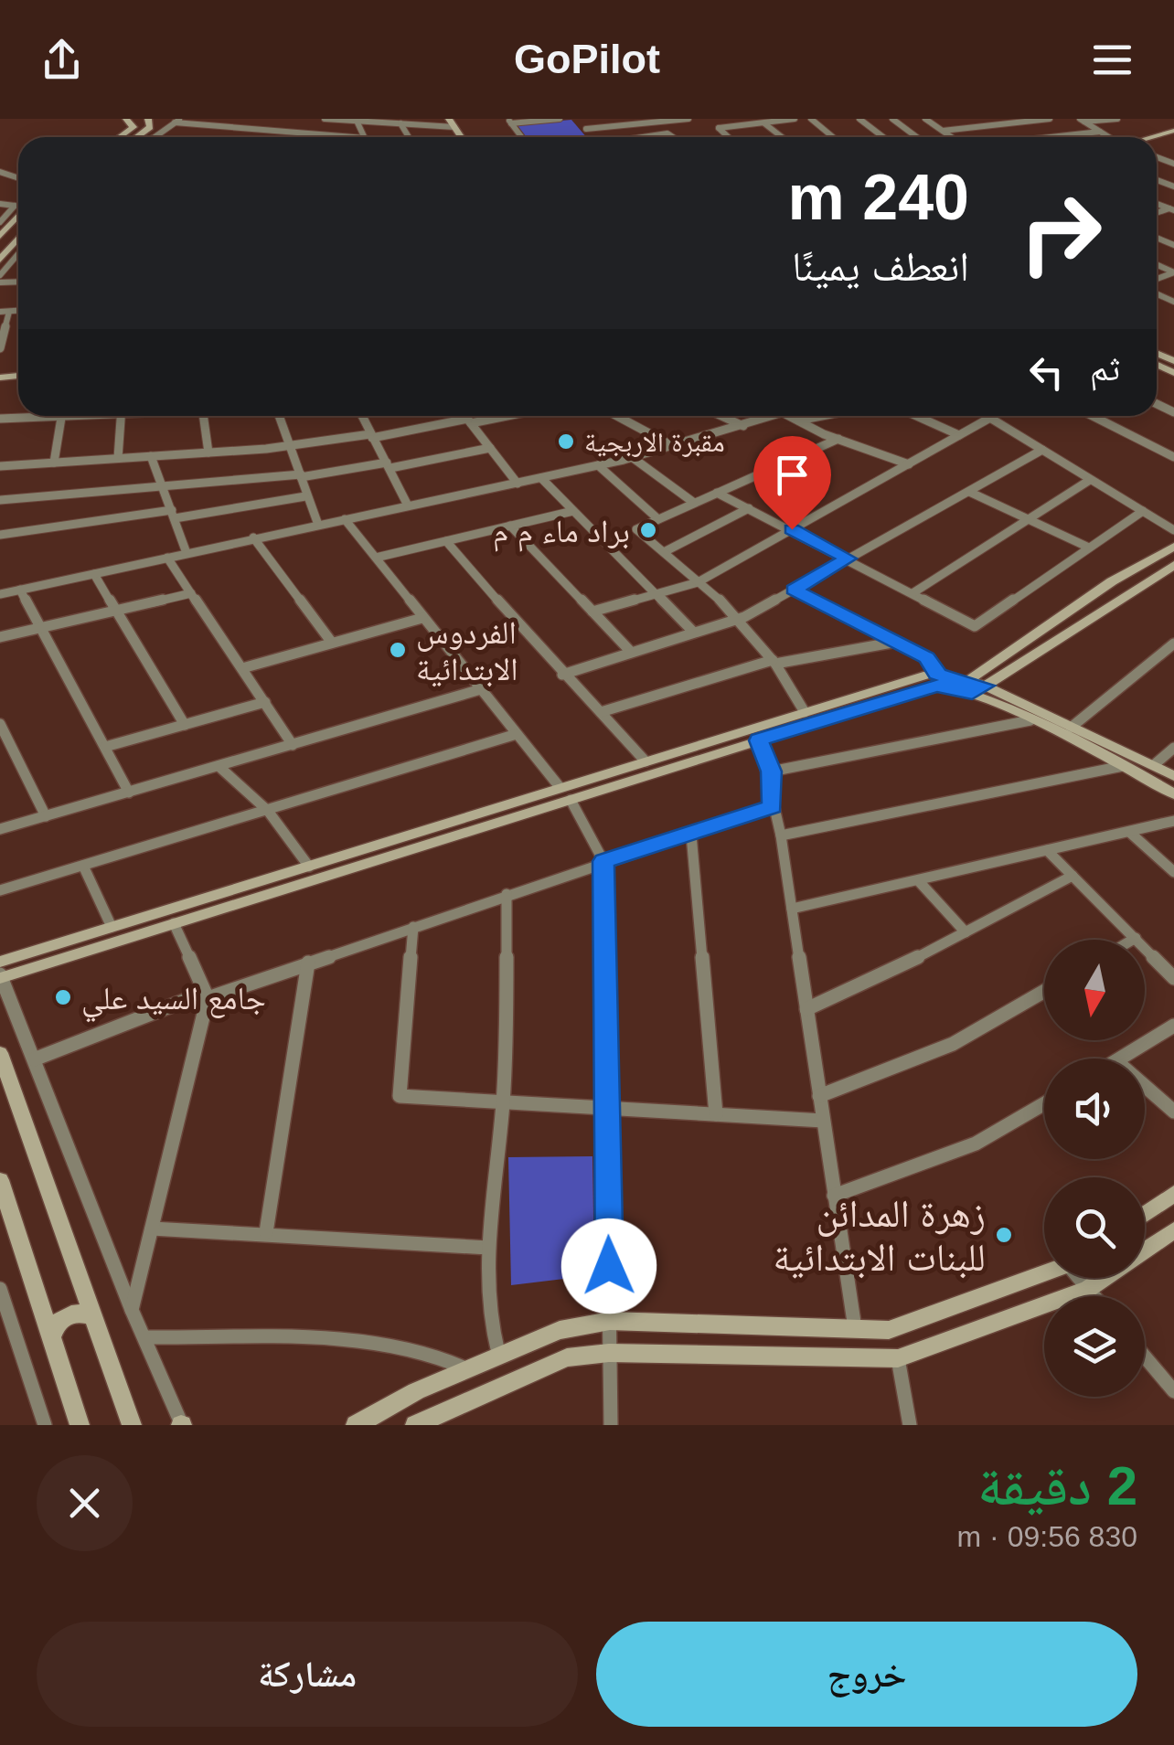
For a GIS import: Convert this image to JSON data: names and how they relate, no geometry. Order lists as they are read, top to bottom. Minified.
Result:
{"places":["مقبرة الاربجية","براد ماء م م","الفردوس الابتدائية","جامع السيد علي","زهرة المدائن للبنات الابتدائية"],"north":"bottom","page":{"header":"GoPilot","turn":["240 m","انعطف يمينًا"],"then":"ثم","heading":["2 دقيقة","830 m · 09:56"],"buttons":["خروج","مشاركة"]}}
